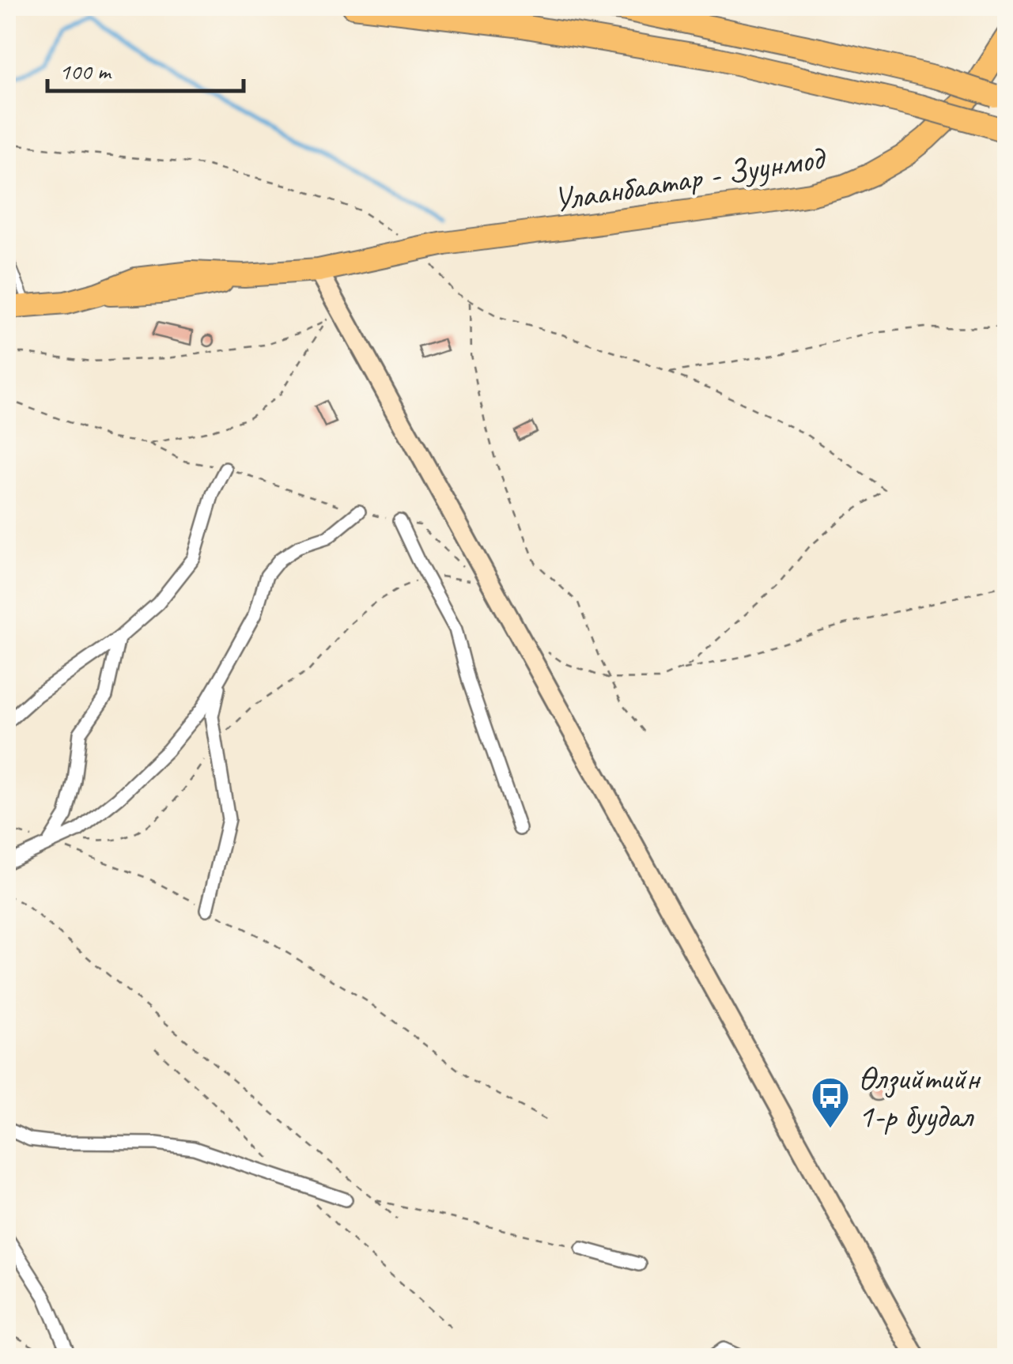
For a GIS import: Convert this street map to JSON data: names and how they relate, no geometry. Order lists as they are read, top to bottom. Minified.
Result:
{"streets":{"highway":["Улаанбаатар - Зуунмод"]},"places":{"bus stop":["Өлзийтийн 1-р буудал"]},"scale_bar":"100 m"}
